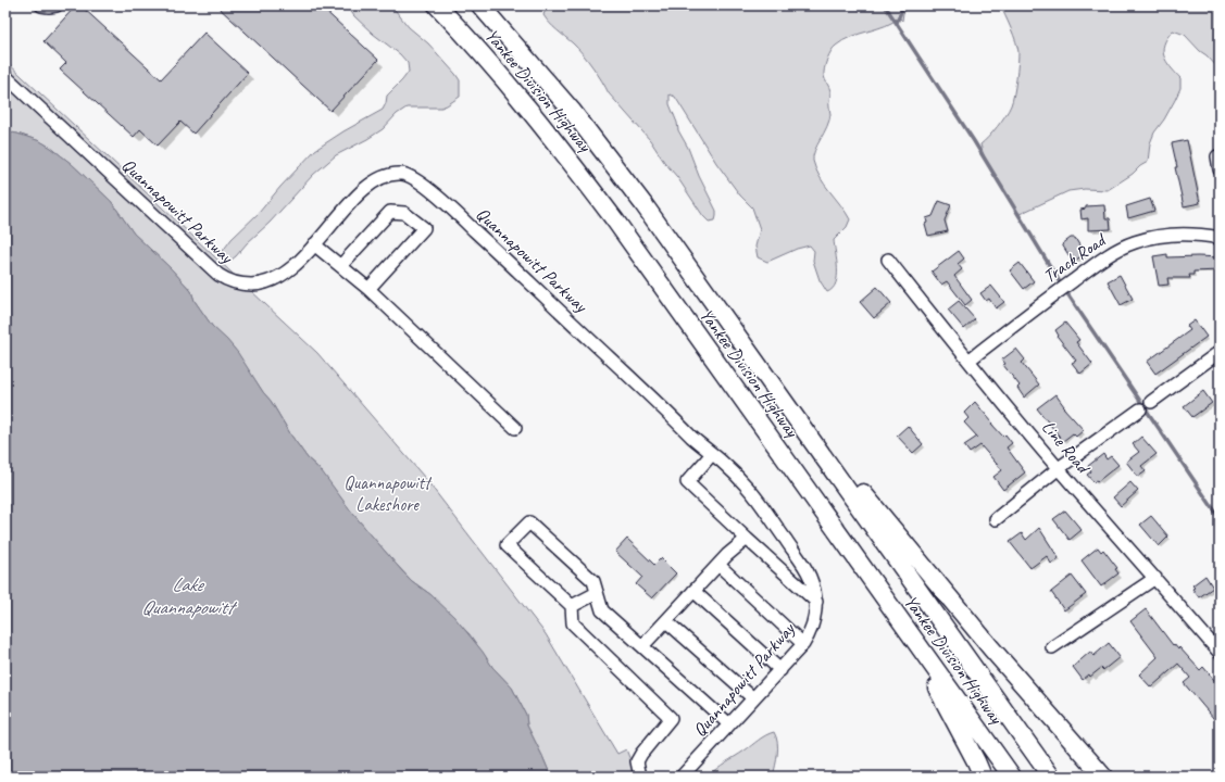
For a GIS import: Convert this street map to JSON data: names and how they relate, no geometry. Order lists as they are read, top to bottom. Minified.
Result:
{"streets":{"highway":["Yankee Division Highway"],"street":["Quannapowitt Parkway","Track Road","Line Road"]},"crossings":[["Track Road","Line Road"]],"water":["Lake Quannapowitt"],"parks":["Quannapowitt Lakeshore"]}
